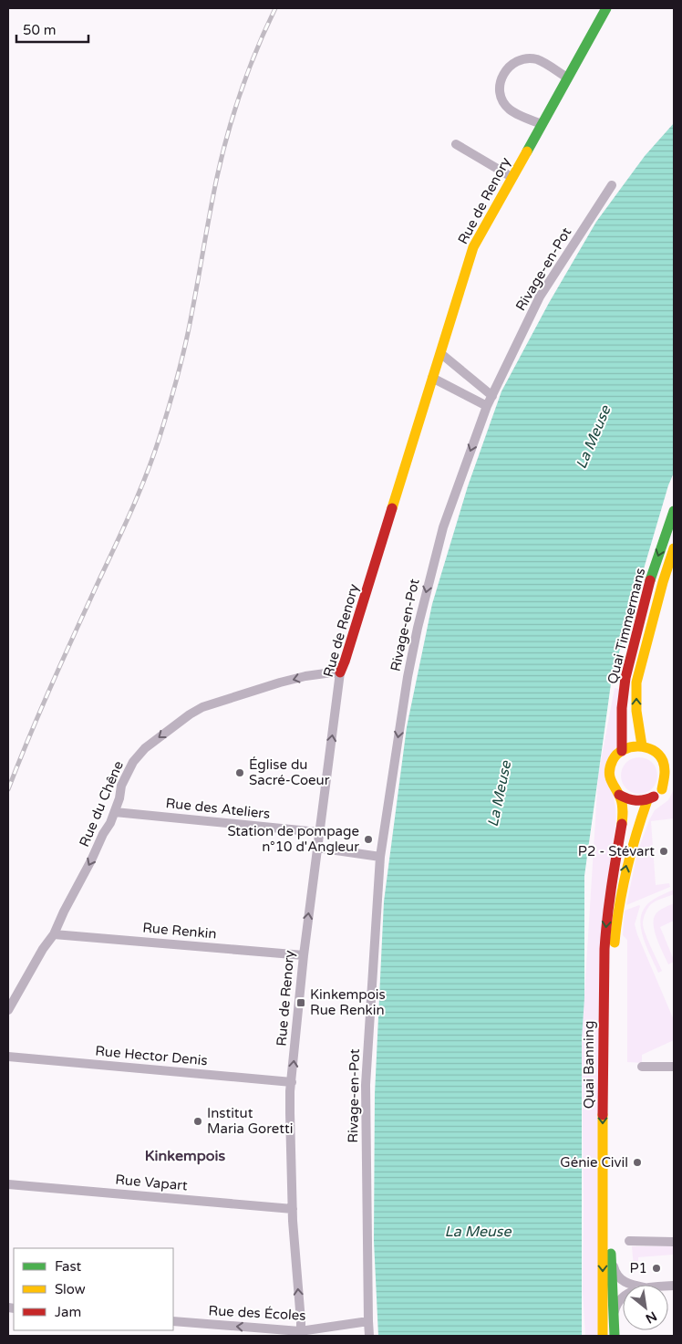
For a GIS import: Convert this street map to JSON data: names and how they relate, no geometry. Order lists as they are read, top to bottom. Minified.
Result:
{"streets":{"main road":["Rue de Renory","Quai Timmermans","Quai Banning"],"street":["Rivage-en-Pot","Rue du Chêne","Rue des Ateliers","Rue Renkin","Rue Hector Denis","Rue Vapart","Rue des Écoles"]},"crossings":[["Rue de Renory","Rue du Chêne"],["Rue de Renory","Rue des Ateliers"],["Rue de Renory","Rue Renkin"],["Rue de Renory","Rue Hector Denis"],["Rue de Renory","Rue Vapart"],["Rue de Renory","Rue des Écoles"],["Rivage-en-Pot","Rue des Écoles"],["Quai Timmermans","Quai Banning"],["Rue du Chêne","Rue des Ateliers"],["Rue du Chêne","Rue Renkin"]],"one_way":["Rue de Renory","Rivage-en-Pot","Rue du Chêne","Rue des Écoles"],"districts":["Kinkempois"],"water":["La Meuse"],"places":{"other":["Église du Sacré-Coeur","Station de pompage n°10 d'Angleur","P2 - Stévart","Institut Maria Goretti","Génie Civil","P1"],"transit":["Kinkempois Rue Renkin"]},"legend":["Fast","Slow","Jam"],"scale_bar":"50 m","north":"bottom right"}
